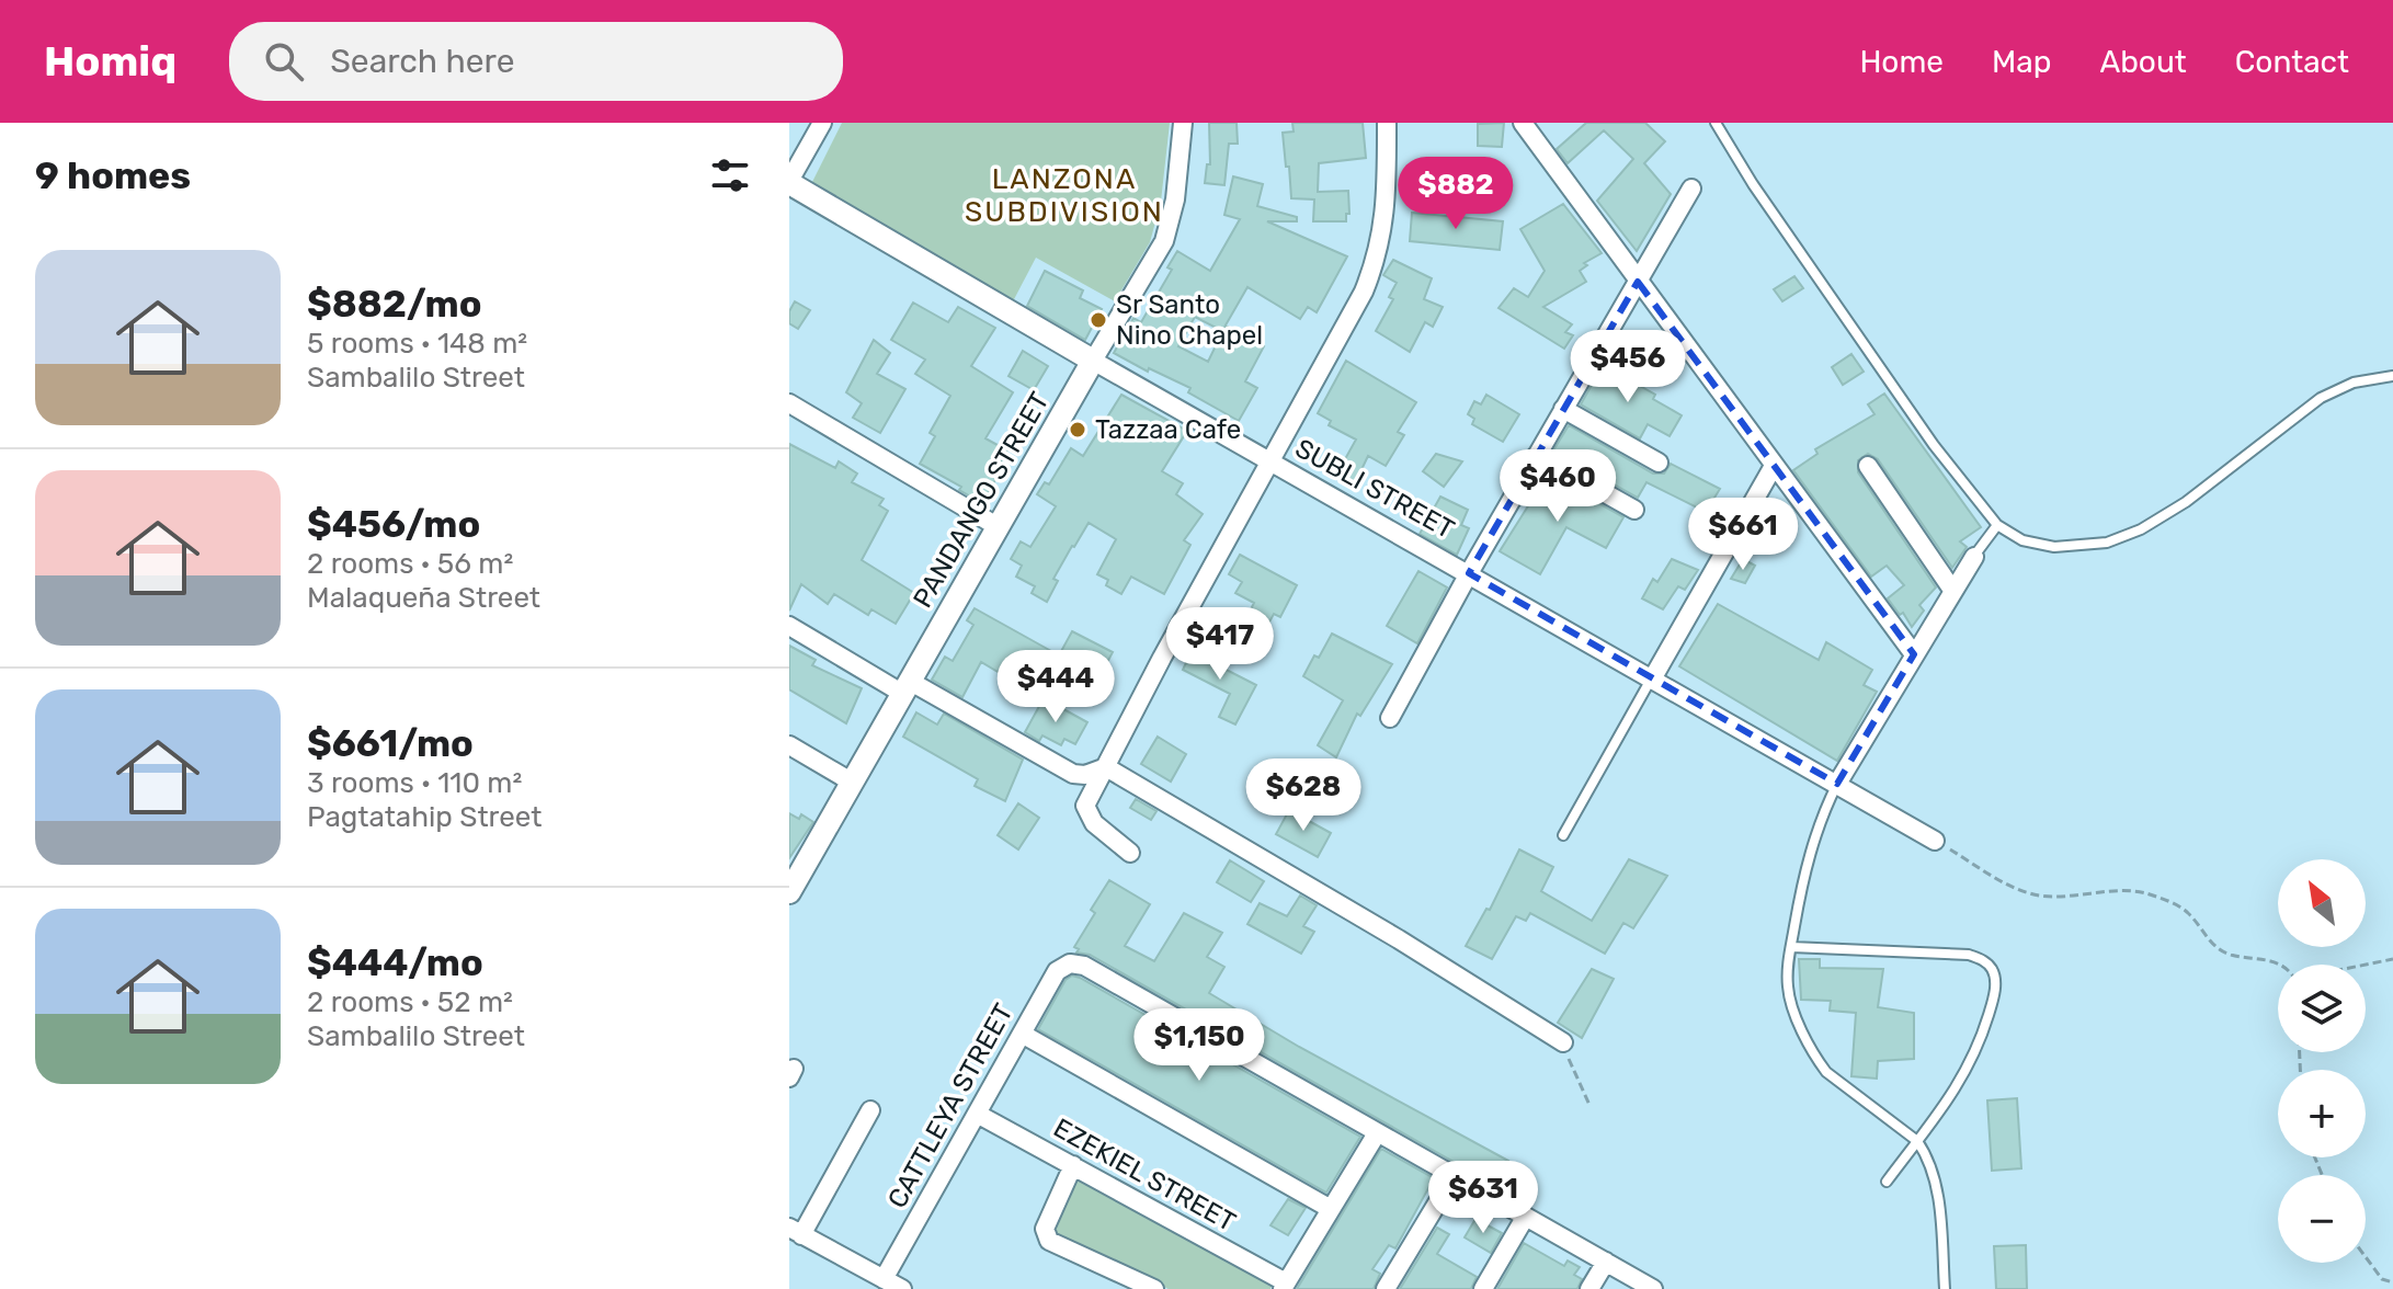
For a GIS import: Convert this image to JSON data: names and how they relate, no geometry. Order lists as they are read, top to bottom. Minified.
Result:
{"streets":{"street":["SUBLI STREET","PANDANGO STREET","CATTLEYA STREET","EZEKIEL STREET"]},"crossings":[["SUBLI STREET","PANDANGO STREET"],["CATTLEYA STREET","EZEKIEL STREET"]],"districts":["LANZONA SUBDIVISION"],"places":["Sr Santo Nino Chapel","Tazzaa Cafe"],"north":"top left","page":{"header":"Homiq","search":"Search here","nav":["Home","Map","About","Contact"],"heading":"9 homes","price":["$882","$456","$460","$661","$417","$444","$628","$1,150","$631"],"list":[{"name":"$882/mo","note":"5 rooms · 148 m² · Sambalilo Street"},{"name":"$456/mo","note":"2 rooms · 56 m² · Malaqueña Street"},{"name":"$661/mo","note":"3 rooms · 110 m² · Pagtatahip Street"},{"name":"$444/mo","note":"2 rooms · 52 m² · Sambalilo Street"}],"map_buttons":["+","−"]}}
